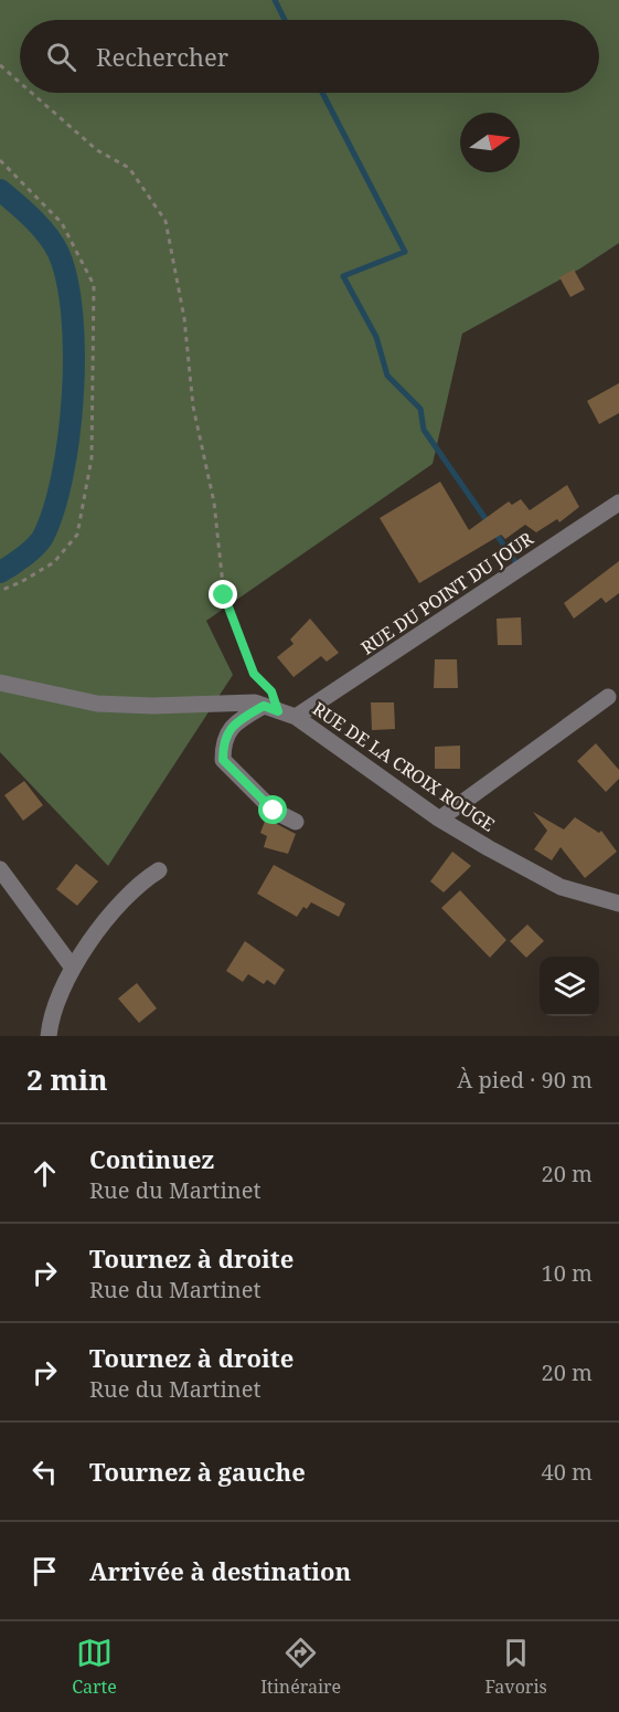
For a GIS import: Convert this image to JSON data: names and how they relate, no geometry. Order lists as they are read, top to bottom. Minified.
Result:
{"streets":{"street":["RUE DU POINT DU JOUR","RUE DE LA CROIX ROUGE"]},"crossings":[["RUE DU POINT DU JOUR","RUE DE LA CROIX ROUGE"]],"north":"right","page":{"search":"Rechercher","heading":["2 min","À pied · 90 m"],"list":[["Continuez","Rue du Martinet","20 m"],["Tournez à droite","Rue du Martinet","10 m"],["Tournez à droite","Rue du Martinet","20 m"],["Tournez à gauche","40 m"],"Arrivée à destination"],"nav":["Carte","Itinéraire","Favoris"]}}
